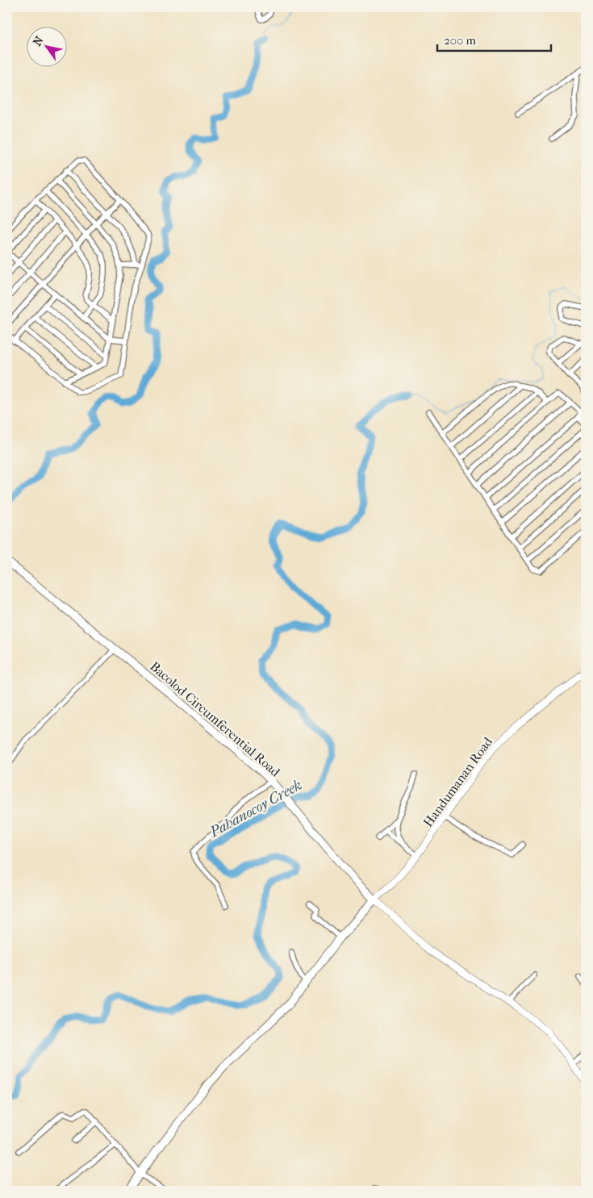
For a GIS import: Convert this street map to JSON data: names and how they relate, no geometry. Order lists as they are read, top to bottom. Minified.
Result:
{"streets":{"main road":["Bacolod Circumferential Road"],"street":["Handumanan Road"]},"crossings":[["Bacolod Circumferential Road","Handumanan Road"]],"water":["Pahanocoy Creek"],"scale_bar":"200 m","north":"top left"}
